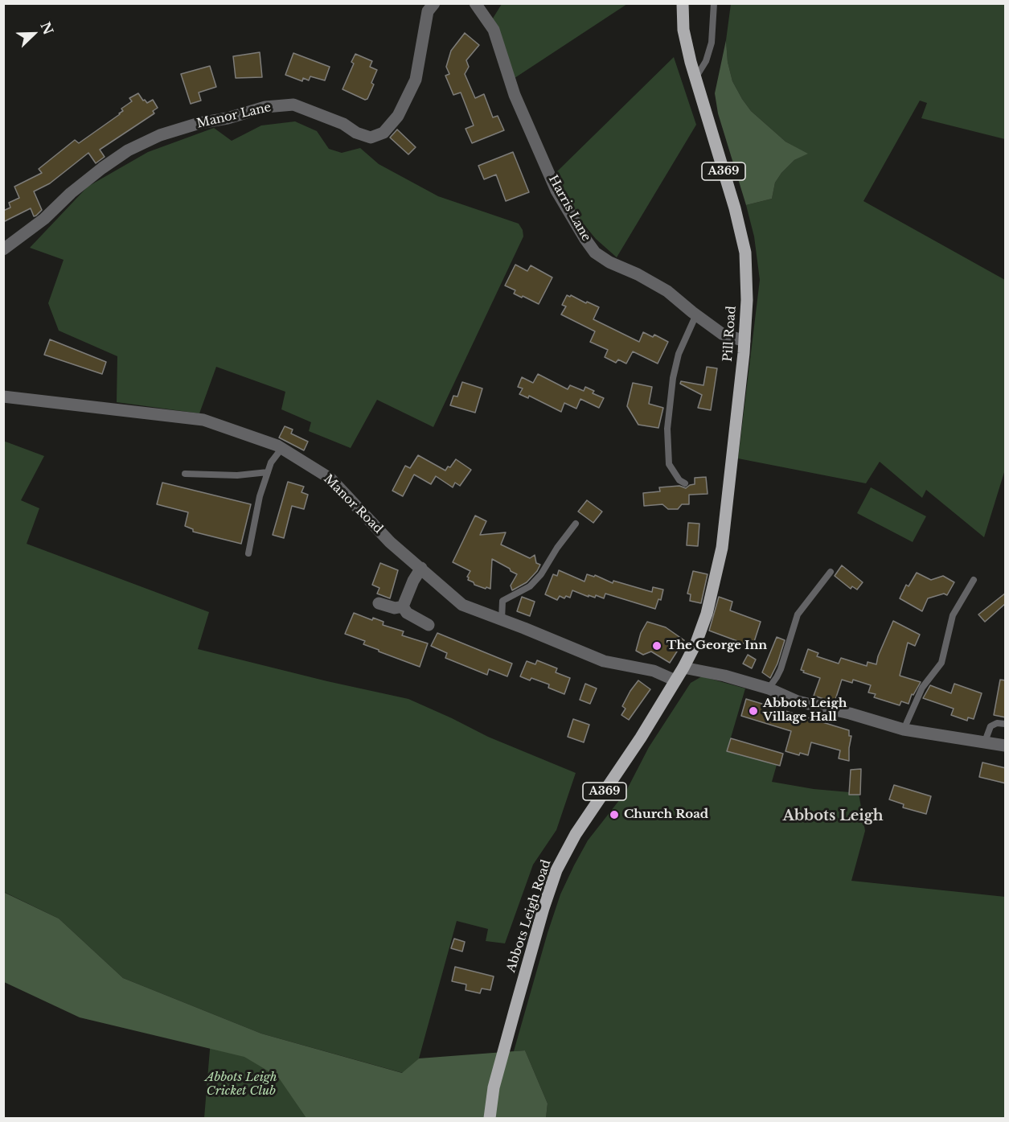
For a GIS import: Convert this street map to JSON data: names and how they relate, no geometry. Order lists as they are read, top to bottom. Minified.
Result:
{"streets":{"main road":["A369","Pill Road","Abbots Leigh Road"],"street":["Manor Lane","Harris Lane","Manor Road"]},"crossings":[["Harris Lane","Pill Road"],["Pill Road","Abbots Leigh Road"],["Manor Road","Abbots Leigh Road"]],"districts":["Abbots Leigh"],"parks":["Abbots Leigh Cricket Club"],"places":["The George Inn","Abbots Leigh Village Hall","Church Road"],"north":"top right"}
